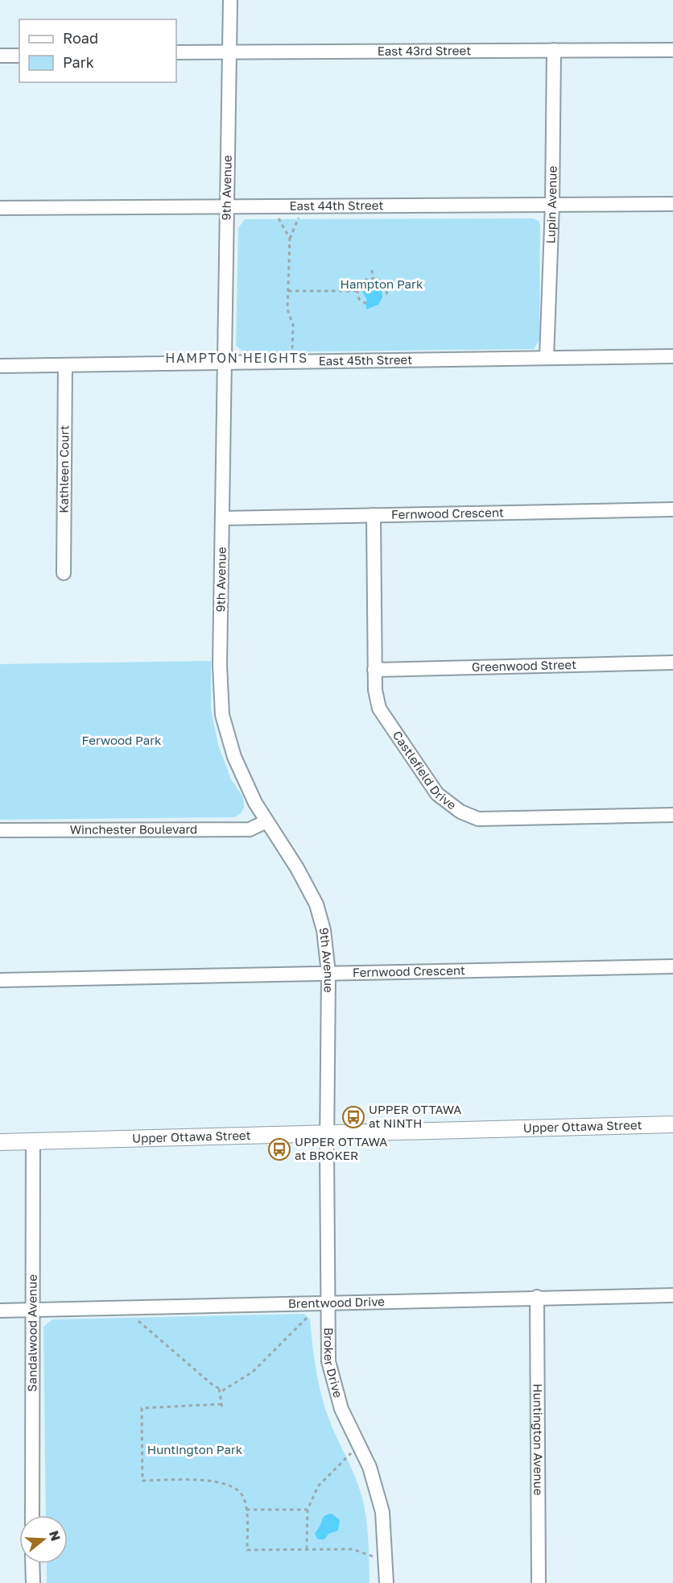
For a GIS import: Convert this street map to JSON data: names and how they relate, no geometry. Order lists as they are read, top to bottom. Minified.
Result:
{"streets":{"main road":["Upper Ottawa Street"],"street":["East 43rd Street","9th Avenue","Lupin Avenue","East 44th Street","East 45th Street","Kathleen Court","Fernwood Crescent","Greenwood Street","Castlefield Drive","Winchester Boulevard","Brentwood Drive","Sandalwood Avenue","Broker Drive","Huntington Avenue"]},"crossings":[["East 43rd Street","9th Avenue"],["East 43rd Street","Lupin Avenue"],["9th Avenue","East 44th Street"],["9th Avenue","East 45th Street"],["9th Avenue","Fernwood Crescent"],["9th Avenue","Winchester Boulevard"],["9th Avenue","Upper Ottawa Street"],["9th Avenue","Broker Drive"],["Lupin Avenue","East 44th Street"],["Lupin Avenue","East 45th Street"],["East 45th Street","Kathleen Court"],["Fernwood Crescent","Castlefield Drive"],["Greenwood Street","Castlefield Drive"],["Upper Ottawa Street","Sandalwood Avenue"],["Upper Ottawa Street","Broker Drive"],["Brentwood Drive","Sandalwood Avenue"],["Brentwood Drive","Broker Drive"],["Brentwood Drive","Huntington Avenue"]],"districts":["HAMPTON HEIGHTS"],"parks":["Hampton Park","Ferwood Park","Huntington Park"],"places":{"bus stop":["UPPER OTTAWA at NINTH","UPPER OTTAWA at BROKER"]},"legend":["Road","Park"],"north":"right"}
